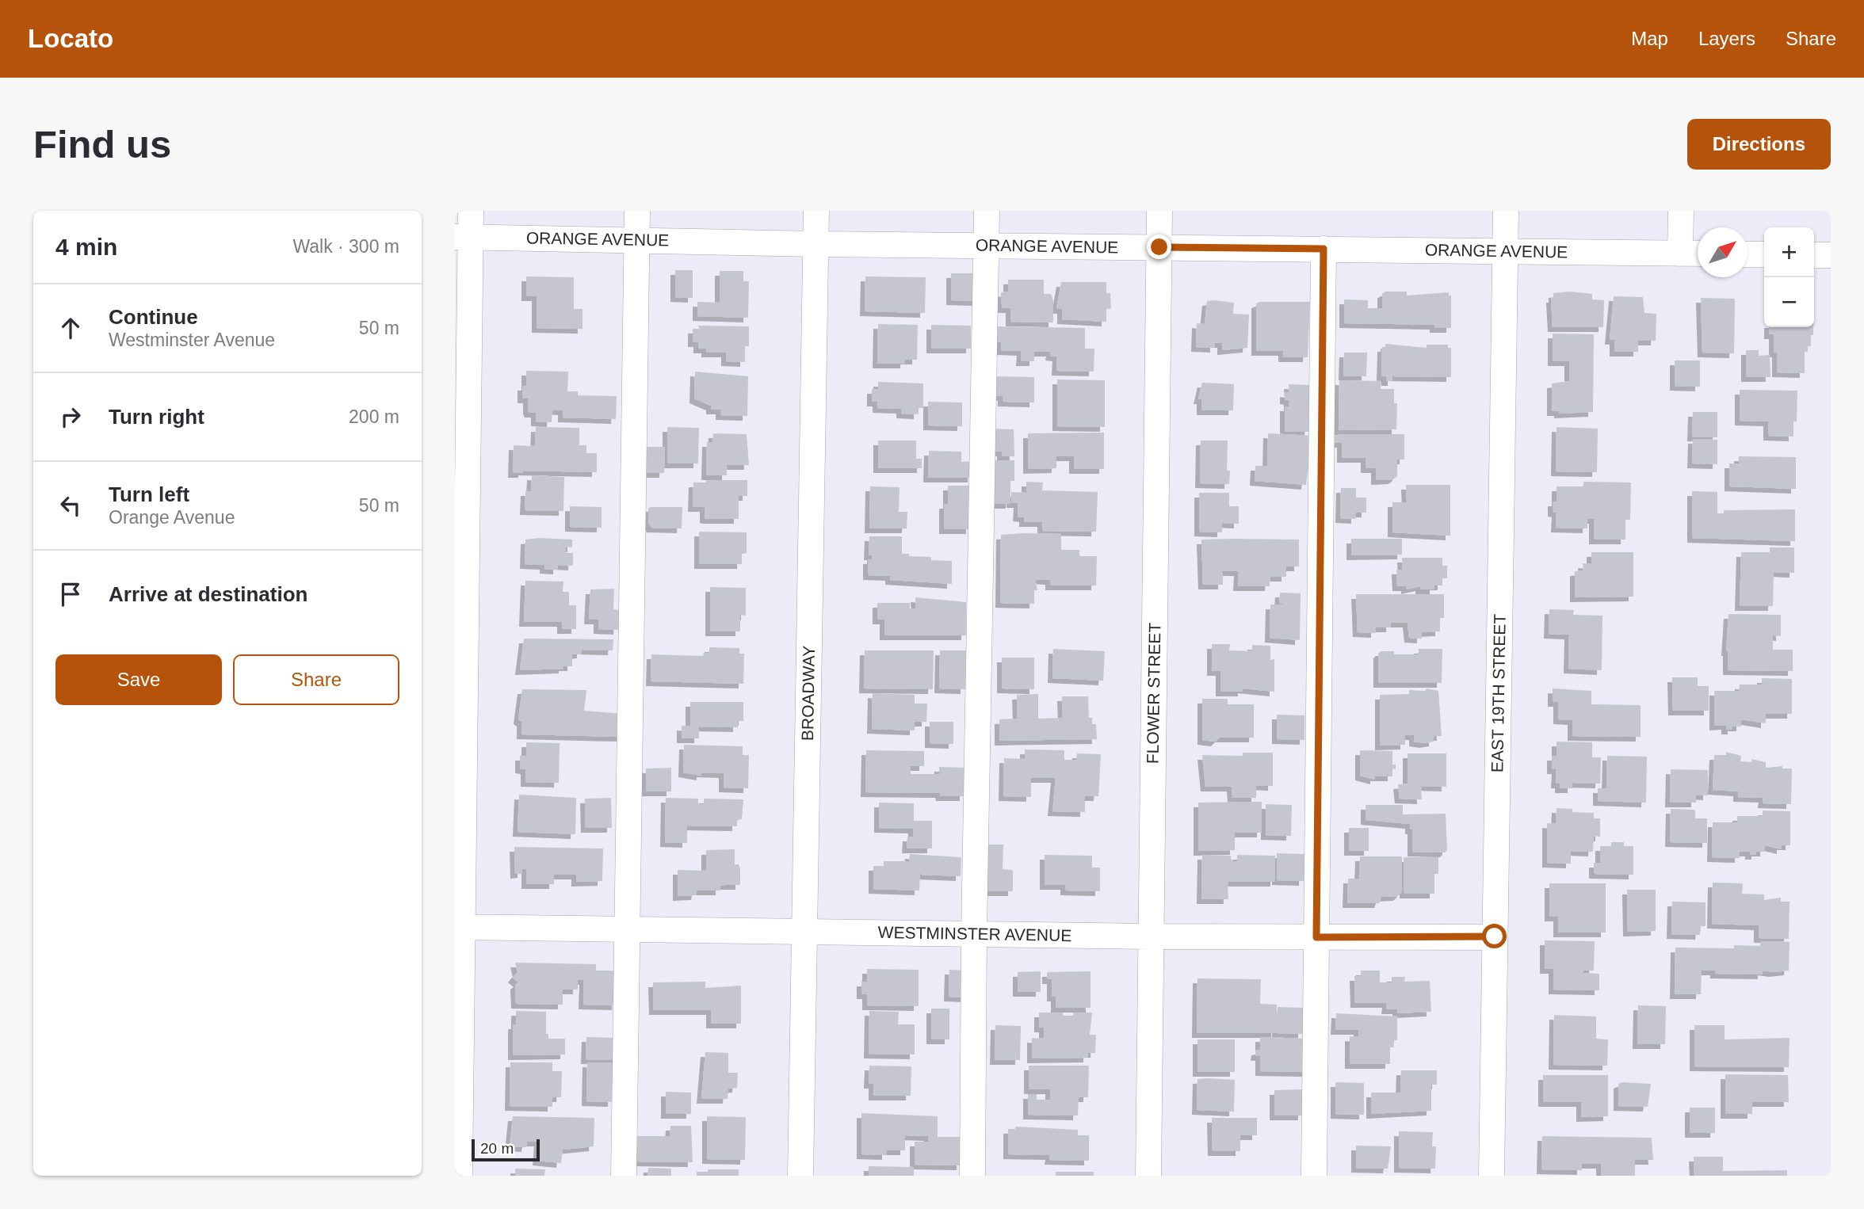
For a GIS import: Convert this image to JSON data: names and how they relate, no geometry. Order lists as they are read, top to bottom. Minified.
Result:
{"streets":{"street":["ORANGE AVENUE","BROADWAY","FLOWER STREET","EAST 19TH STREET","WESTMINSTER AVENUE"]},"crossings":[["ORANGE AVENUE","BROADWAY"],["ORANGE AVENUE","FLOWER STREET"],["ORANGE AVENUE","EAST 19TH STREET"],["BROADWAY","WESTMINSTER AVENUE"],["FLOWER STREET","WESTMINSTER AVENUE"],["EAST 19TH STREET","WESTMINSTER AVENUE"]],"scale_bar":"20 m","north":"top right","page":{"header":"Locato","nav":["Map","Layers","Share"],"buttons":["Directions",["Save","Share"]],"title":"Find us","heading":["4 min","Walk · 300 m"],"map_buttons":["+","−"],"list":[["Continue","Westminster Avenue","50 m"],["Turn right","200 m"],["Turn left","Orange Avenue","50 m"],"Arrive at destination"],"scale":"20 m"}}
